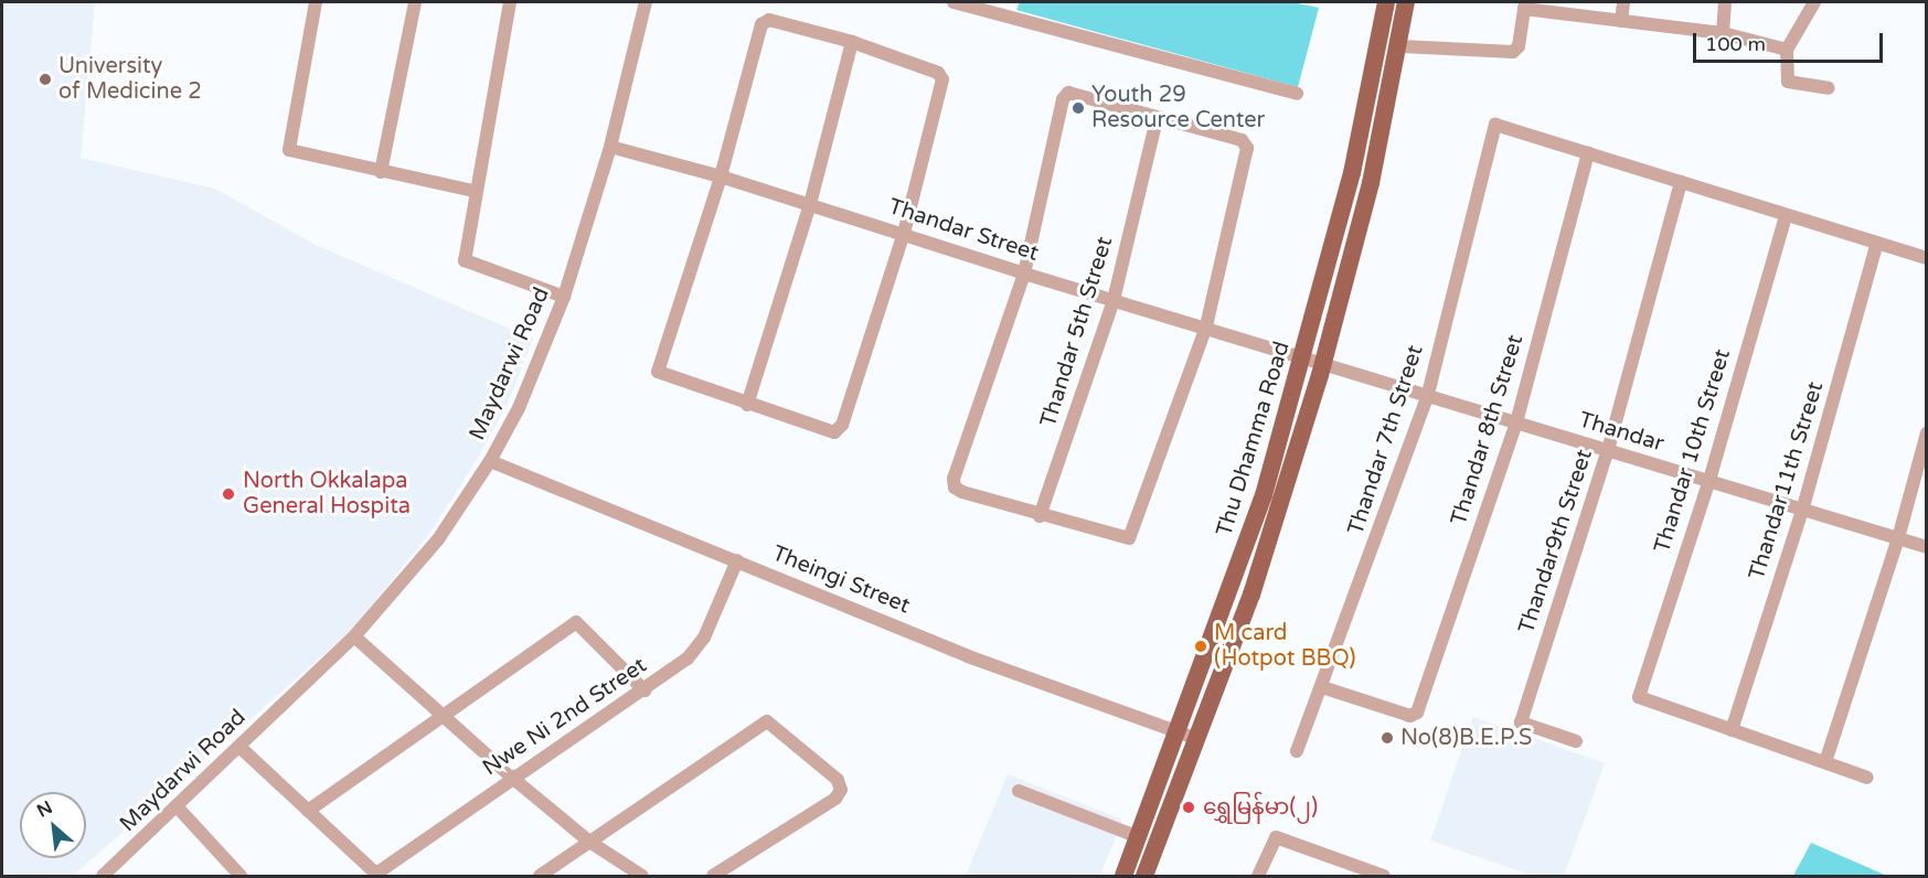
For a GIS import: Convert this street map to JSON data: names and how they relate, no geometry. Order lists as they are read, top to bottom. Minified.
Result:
{"streets":{"main road":["Thu Dhamma Road"],"street":["Thandar Street","Thandar 5th Street","Maydarwi Road","Thandar 8th Street","Thandar","Thandar 7th Street","Thandar 10th Street","Thandar11th Street","Thandar9th Street","Theingi Street","Nwe Ni 2nd Street"]},"crossings":[["Thandar Street","Thandar 5th Street"],["Thandar Street","Maydarwi Road"],["Thandar Street","Thandar"],["Thandar Street","Thu Dhamma Road"],["Maydarwi Road","Theingi Street"],["Thandar 8th Street","Thandar"],["Thandar 8th Street","Thandar 7th Street"],["Thandar","Thu Dhamma Road"],["Thandar","Thandar 7th Street"],["Thandar","Thandar 10th Street"],["Thandar","Thandar11th Street"],["Thandar","Thandar9th Street"],["Thu Dhamma Road","Theingi Street"],["Thandar 10th Street","Thandar11th Street"],["Theingi Street","Nwe Ni 2nd Street"]],"places":["University of Medicine 2","Youth 29 Resource Center","North Okkalapa General Hospita","M card (Hotpot BBQ)","No(8)B.E.P.S","ရွှေမြန်မာ(၂)"],"scale_bar":"100 m","north":"top left"}
